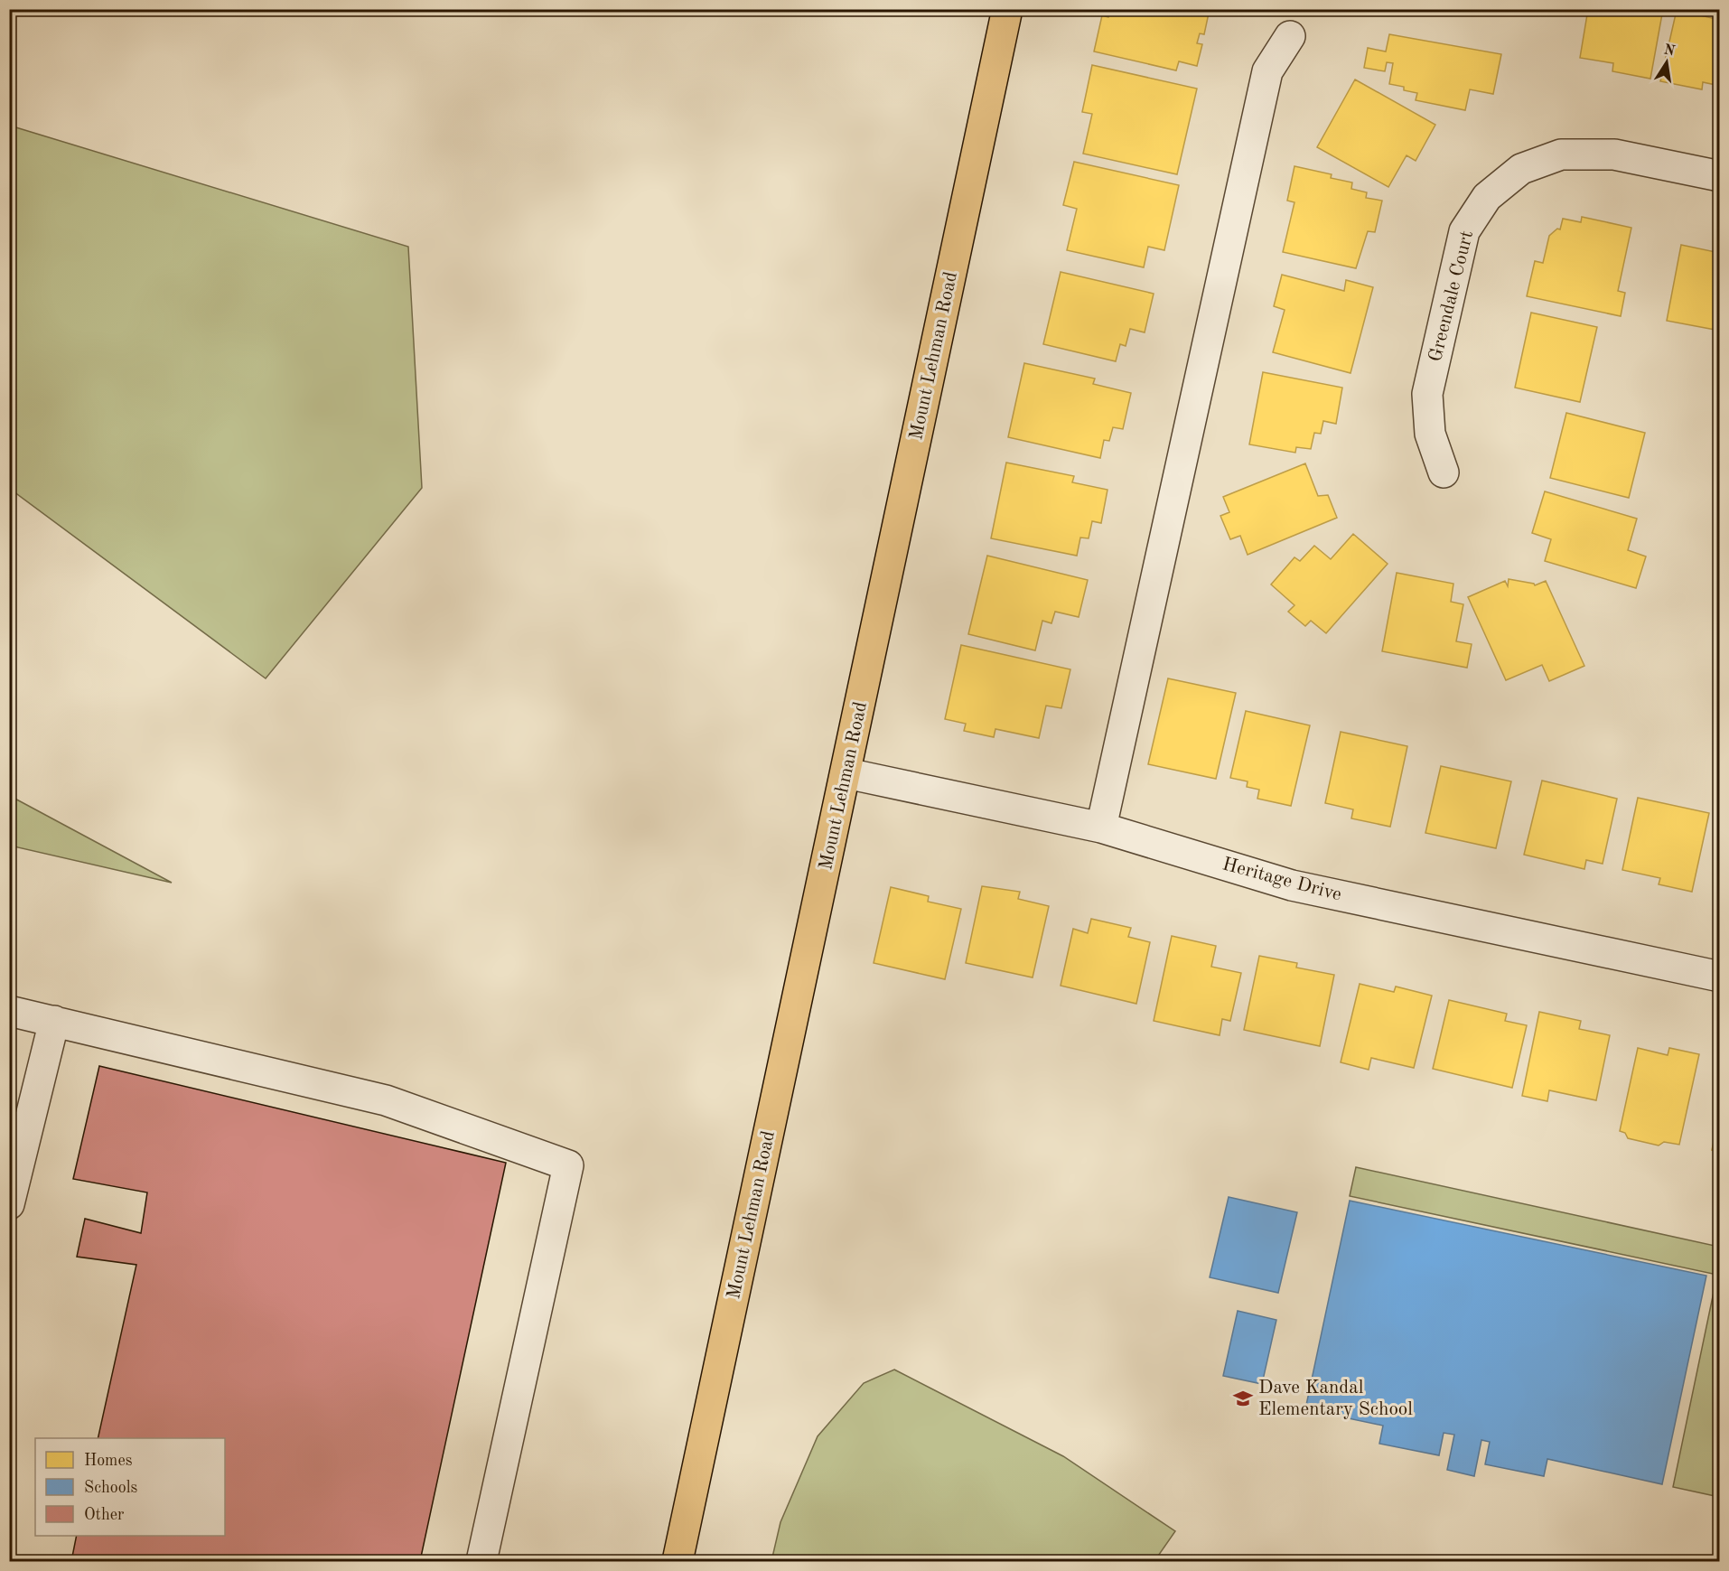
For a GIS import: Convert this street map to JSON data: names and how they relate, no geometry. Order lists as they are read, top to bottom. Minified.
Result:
{"streets":{"main road":["Mount Lehman Road"],"street":["Greendale Court","Heritage Drive"]},"crossings":[["Mount Lehman Road","Heritage Drive"]],"places":{"school or university":["Dave Kandal Elementary School"]},"legend":["Homes","Schools","Other"],"north":"top"}
